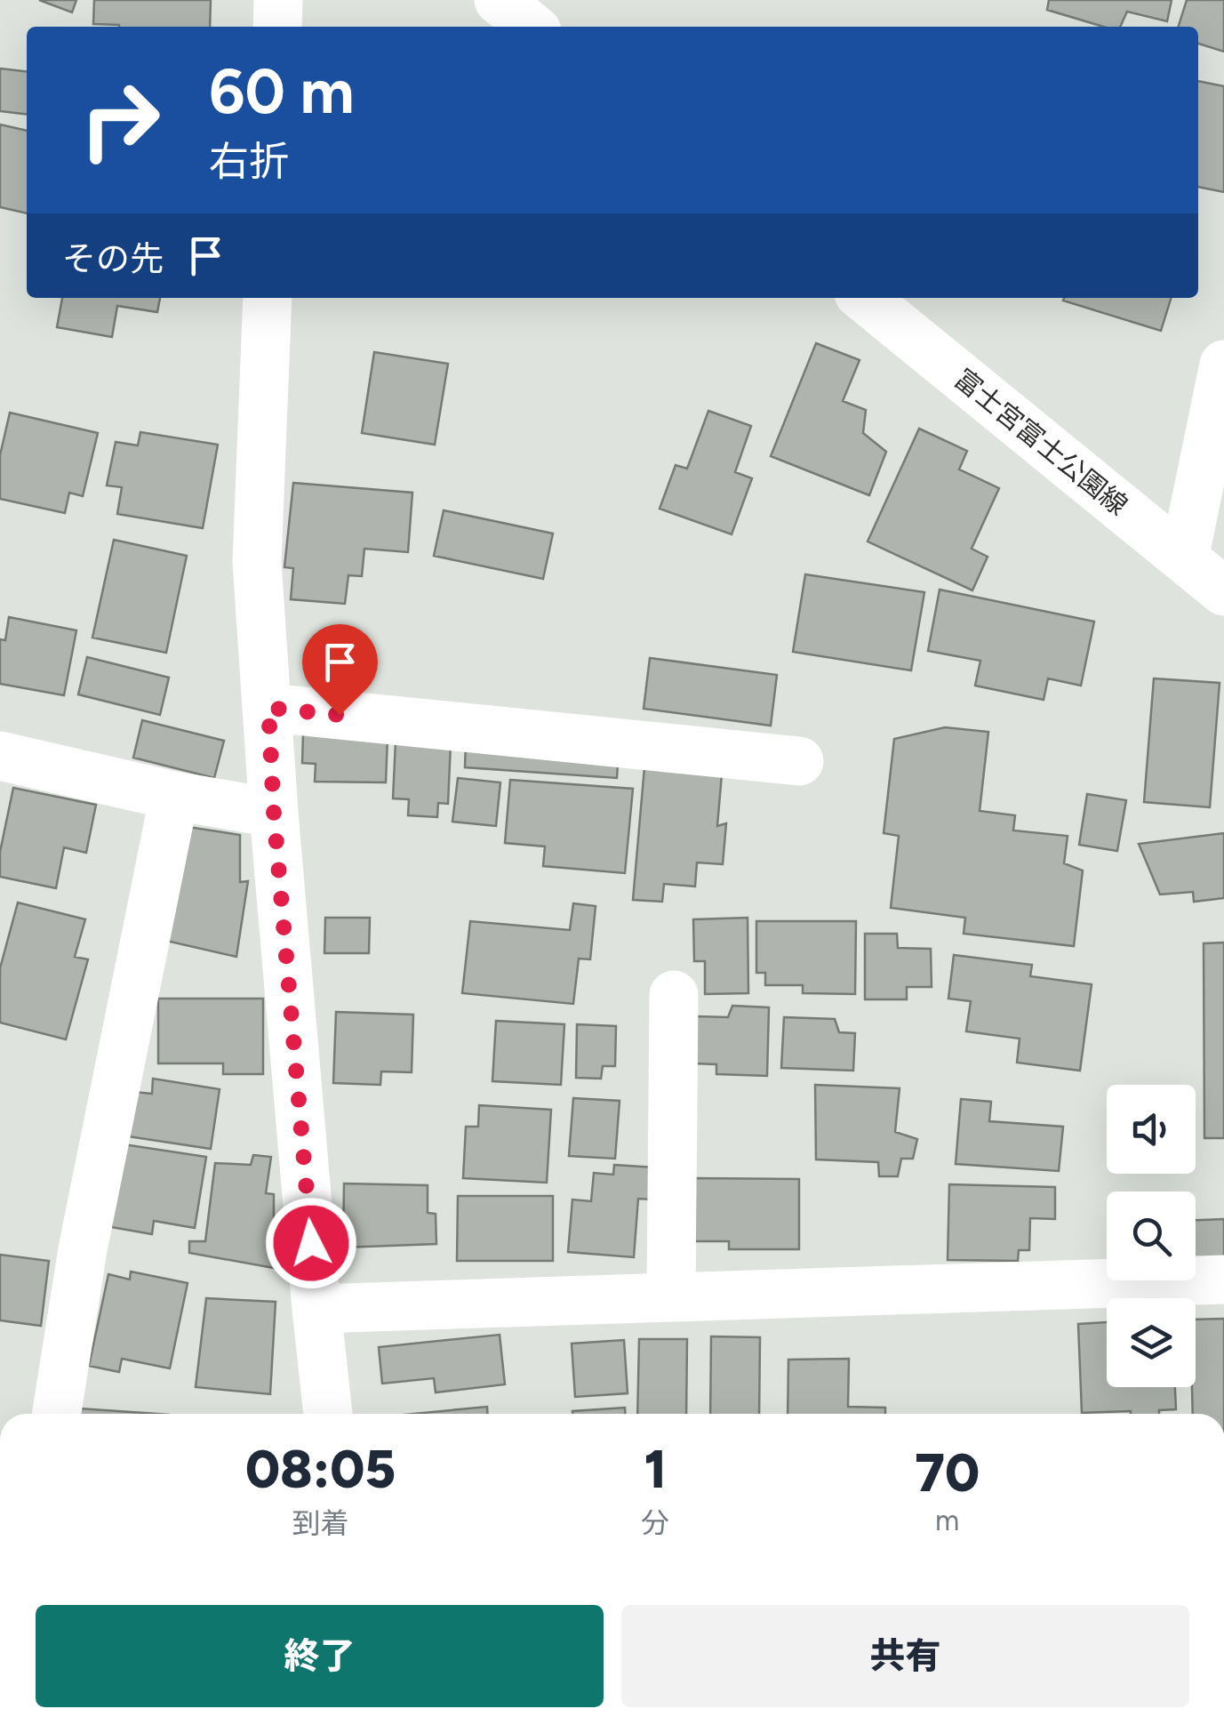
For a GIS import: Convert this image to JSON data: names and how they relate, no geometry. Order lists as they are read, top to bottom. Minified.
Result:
{"streets":{"street":["富士宮富士公園線"]},"page":{"turn":["60 m","右折"],"then":"その先","eta":["08:05","到着","1","分","70","m"],"buttons":["終了","共有"]}}
